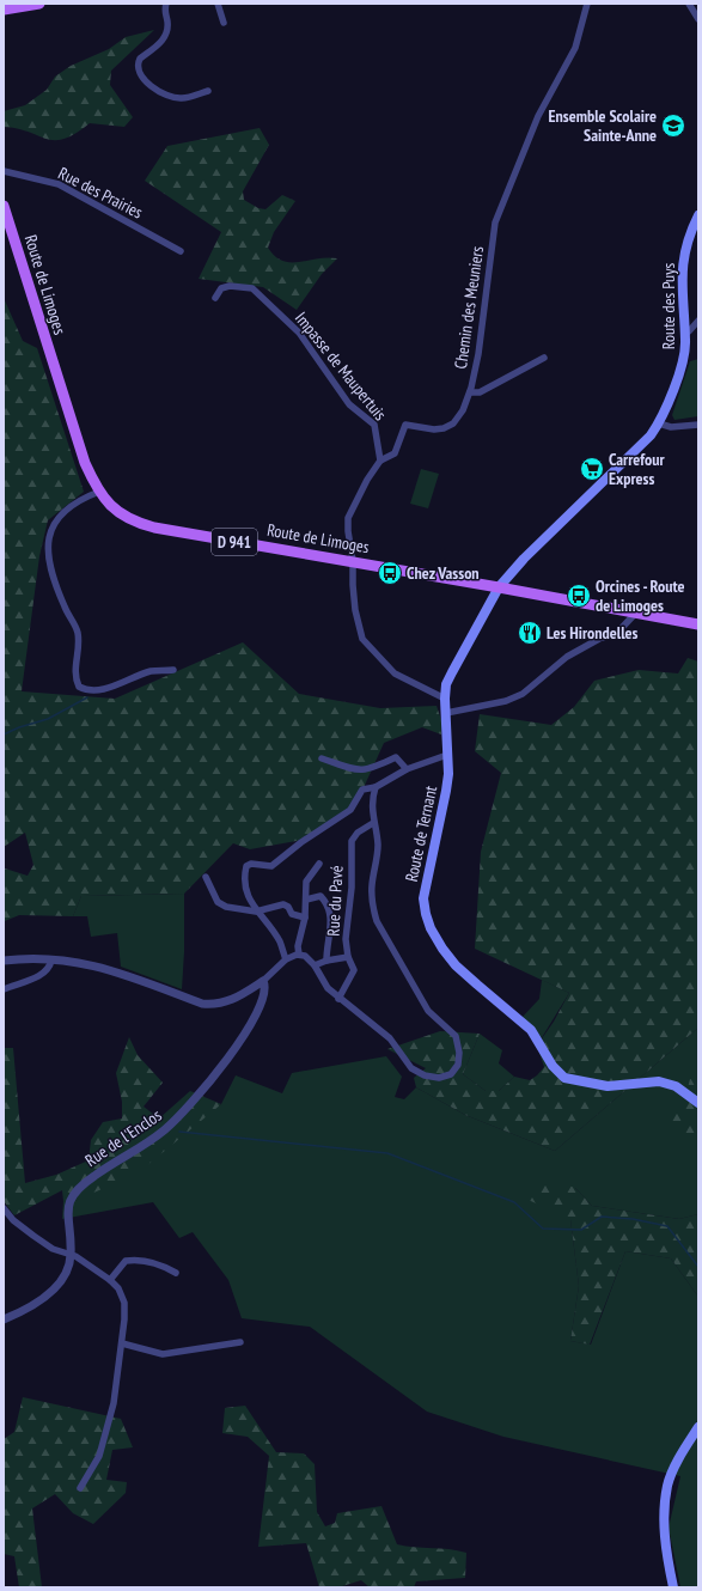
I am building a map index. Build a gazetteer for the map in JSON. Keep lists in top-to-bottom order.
{
  "streets": {
    "main road": [
      "Route de Limoges",
      "Route des Puys",
      "D 941",
      "Route de Ternant"
    ],
    "street": [
      "Rue des Prairies",
      "Chemin des Meuniers",
      "Impasse de Maupertuis",
      "Rue du Pavé",
      "Rue de l'Enclos"
    ]
  },
  "crossings": [
    ["Route de Limoges", "Route des Puys"],
    ["Route de Limoges", "Chemin des Meuniers"],
    ["Route de Limoges", "Route de Ternant"],
    ["Route des Puys", "Route de Ternant"],
    ["Chemin des Meuniers", "Impasse de Maupertuis"],
    ["Chemin des Meuniers", "Route de Ternant"]
  ],
  "places": {
    "school or university": ["Ensemble Scolaire Sainte-Anne"],
    "supermarket": ["Carrefour Express"],
    "bus stop": ["Chez Vasson", "Orcines - Route de Limoges"],
    "restaurant": ["Les Hirondelles"]
  }
}
